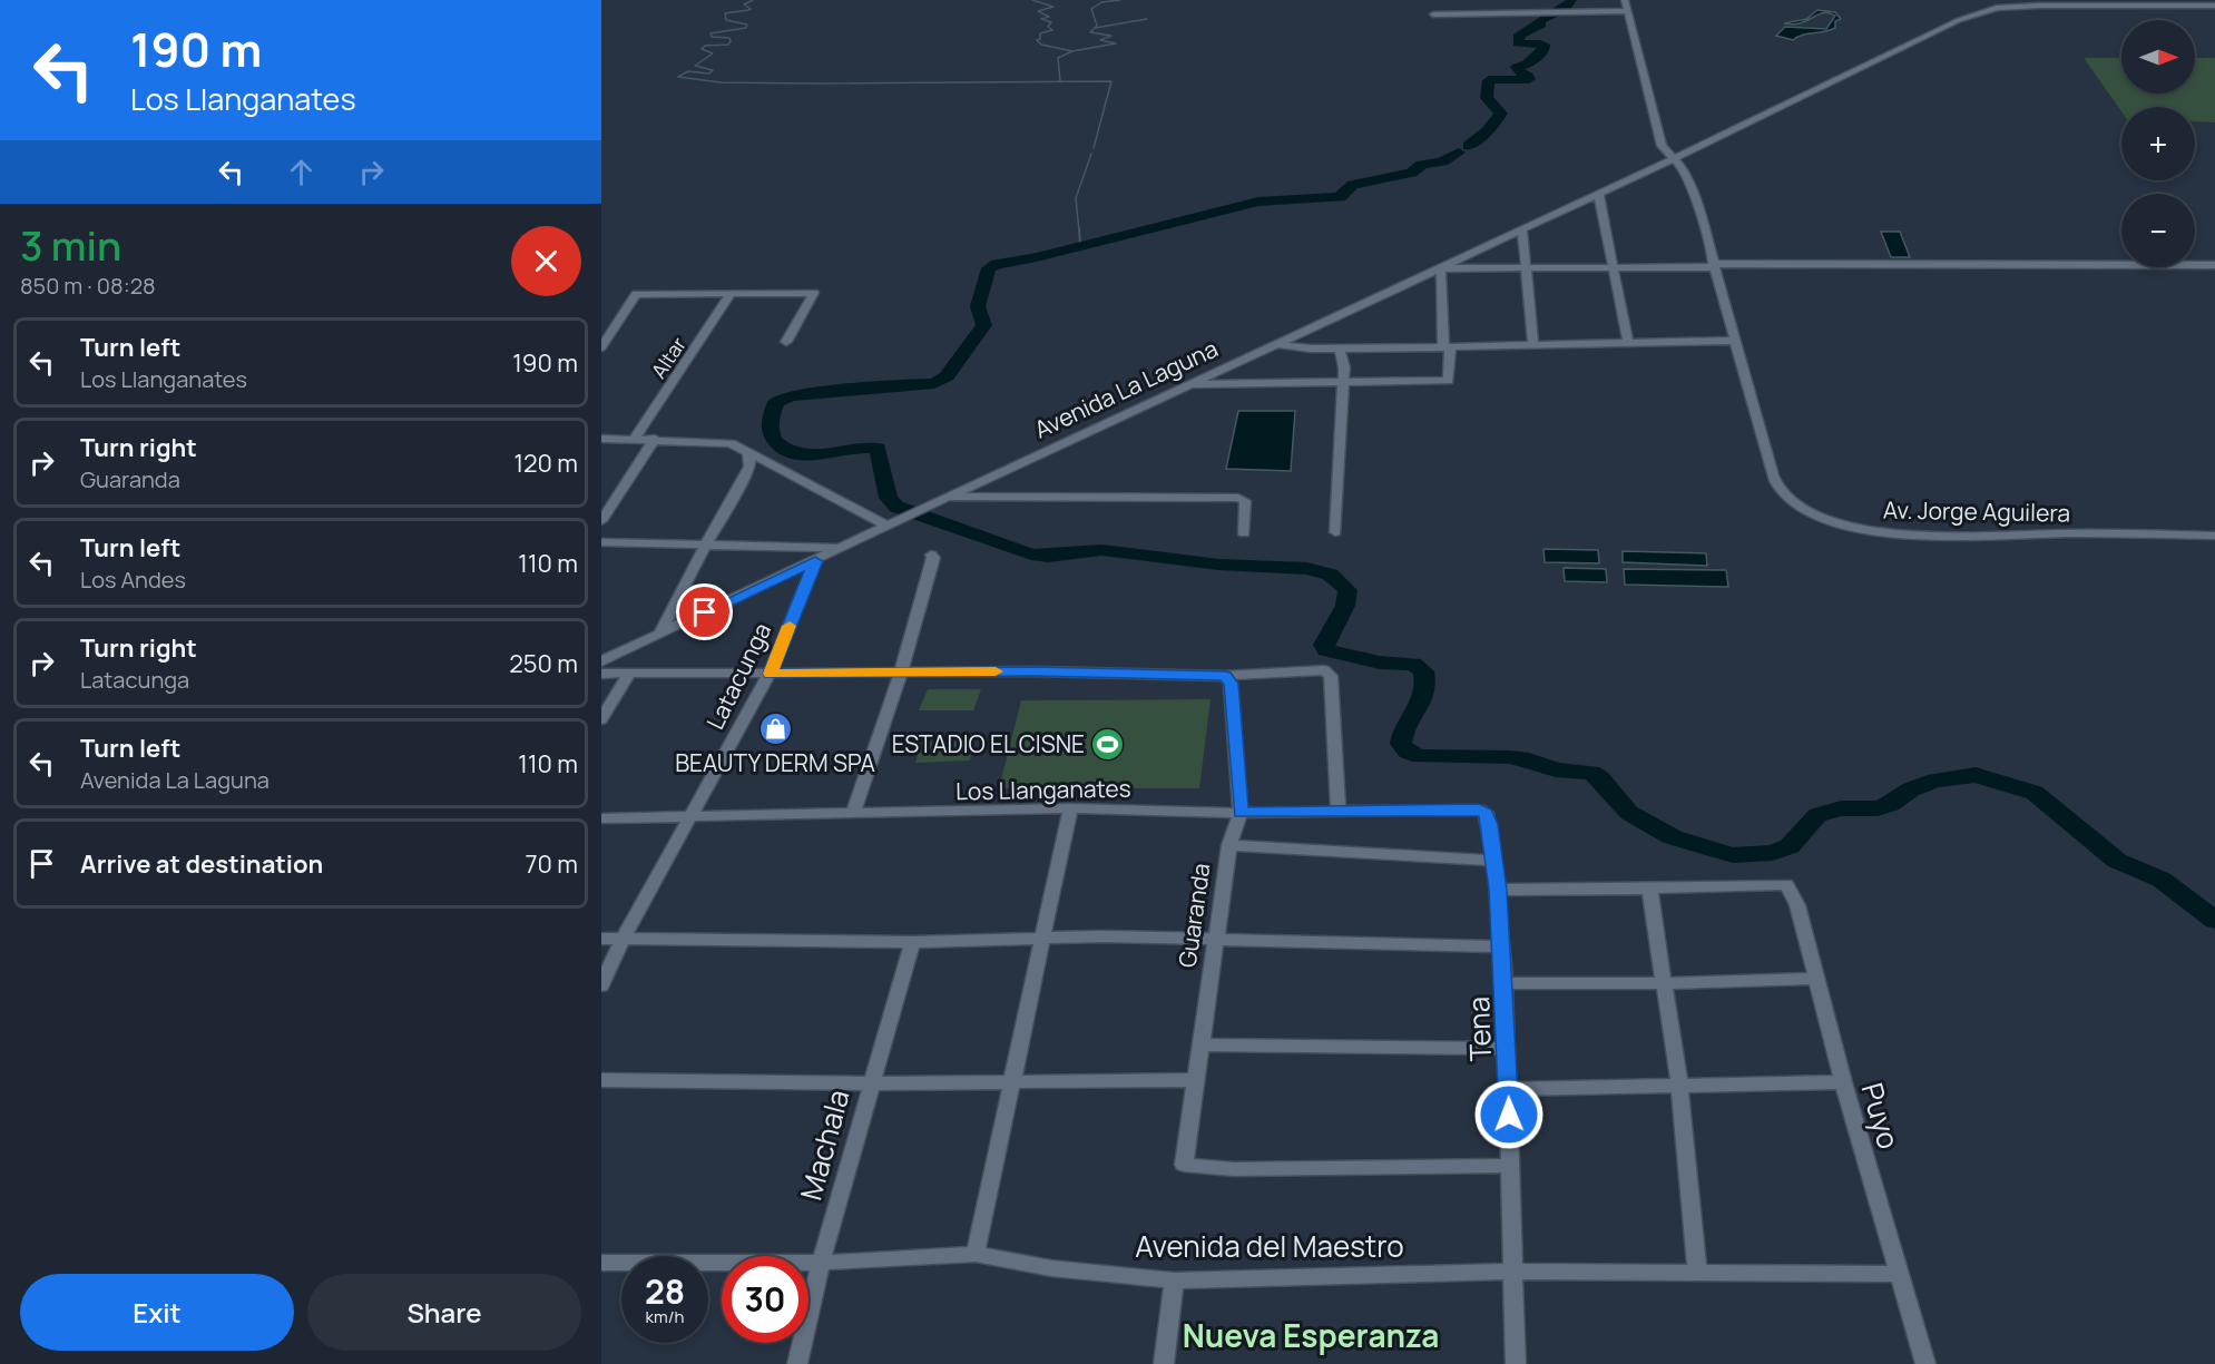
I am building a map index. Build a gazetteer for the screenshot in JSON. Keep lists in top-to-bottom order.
{
  "streets": {
    "street": [
      "Altar",
      "Avenida La Laguna",
      "Av. Jorge Aguilera",
      "Latacunga",
      "Los Llanganates",
      "Guaranda",
      "Tena",
      "Puyo",
      "Machala",
      "Avenida del Maestro"
    ]
  },
  "crossings": [
    ["Avenida La Laguna", "Av. Jorge Aguilera"],
    ["Avenida La Laguna", "Latacunga"],
    ["Latacunga", "Los Llanganates"],
    ["Los Llanganates", "Guaranda"],
    ["Los Llanganates", "Tena"],
    ["Guaranda", "Tena"],
    ["Tena", "Avenida del Maestro"],
    ["Puyo", "Avenida del Maestro"],
    ["Machala", "Avenida del Maestro"]
  ],
  "districts": ["Nueva Esperanza"],
  "places": {
    "shop": ["BEAUTY DERM SPA"],
    "sports": ["ESTADIO EL CISNE"]
  },
  "north": "right",
  "page": {
    "turn": ["190 m", "Los Llanganates"],
    "map_buttons": ["+", "−"],
    "heading": ["3 min", "850 m · 08:28"],
    "list": [
      {
        "name": "Turn left",
        "note": "Los Llanganates",
        "value": "190 m"
      },
      {
        "name": "Turn right",
        "note": "Guaranda",
        "value": "120 m"
      },
      {
        "name": "Turn left",
        "note": "Los Andes",
        "value": "110 m"
      },
      {
        "name": "Turn right",
        "note": "Latacunga",
        "value": "250 m"
      },
      {
        "name": "Turn left",
        "note": "Avenida La Laguna",
        "value": "110 m"
      },
      {
        "name": "Arrive at destination",
        "value": "70 m"
      }
    ],
    "speed": "28 km/h",
    "limit": "30",
    "buttons": ["Exit", "Share"]
  }
}
